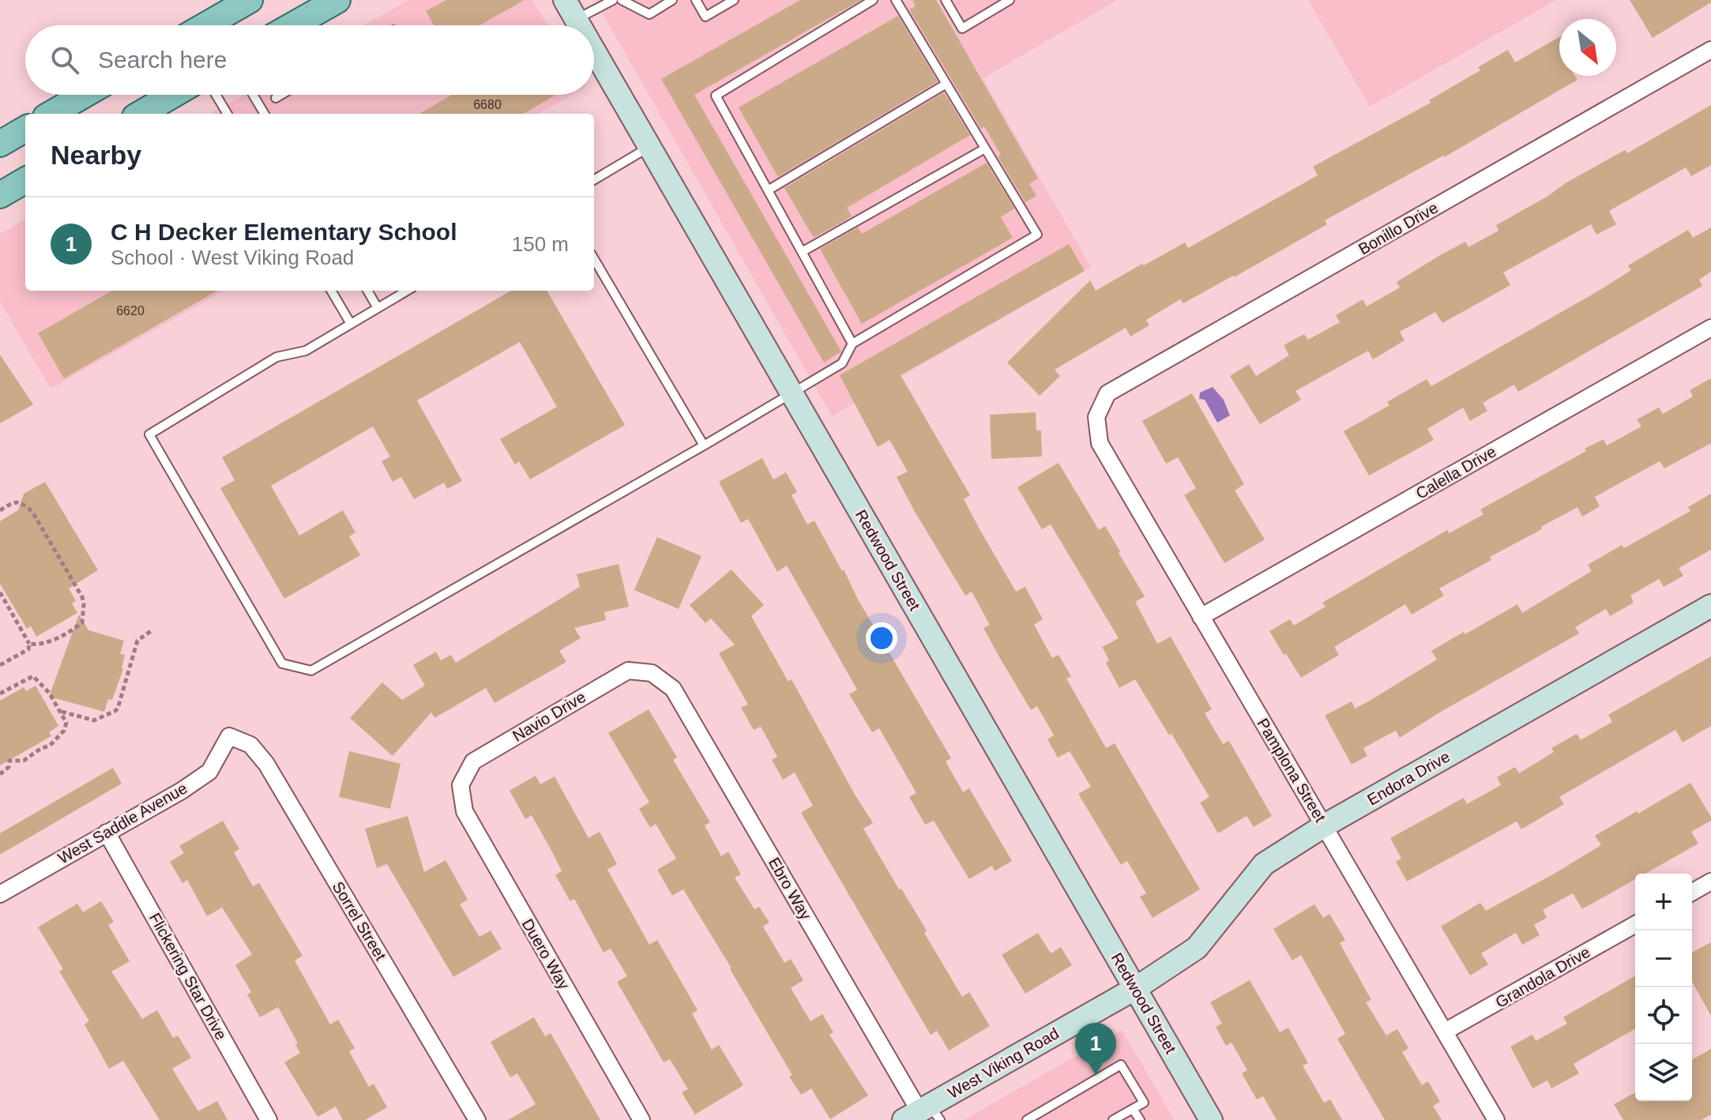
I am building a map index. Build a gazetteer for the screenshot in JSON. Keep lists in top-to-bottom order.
{
  "streets": {
    "street": [
      "Bonillo Drive",
      "Calella Drive",
      "Redwood Street",
      "Navio Drive",
      "Pamplona Street",
      "Endora Drive",
      "West Saddle Avenue",
      "Ebro Way",
      "Sorrel Street",
      "Duero Way",
      "Flickering Star Drive",
      "Grandola Drive",
      "West Viking Road"
    ]
  },
  "crossings": [
    ["Bonillo Drive", "Pamplona Street"],
    ["Calella Drive", "Pamplona Street"],
    ["Redwood Street", "Endora Drive"],
    ["Redwood Street", "West Viking Road"],
    ["Navio Drive", "Ebro Way"],
    ["Navio Drive", "Duero Way"],
    ["Pamplona Street", "Endora Drive"],
    ["Pamplona Street", "Grandola Drive"],
    ["Endora Drive", "West Viking Road"],
    ["West Saddle Avenue", "Sorrel Street"],
    ["West Saddle Avenue", "Flickering Star Drive"],
    ["Ebro Way", "West Viking Road"]
  ],
  "house_numbers": ["6680", "6620"],
  "north": "bottom right",
  "page": {
    "search": "Search here",
    "heading": "Nearby",
    "list": [
      {
        "mark": "1",
        "name": "C H Decker Elementary School",
        "note": "School · West Viking Road",
        "value": "150 m"
      }
    ],
    "map_buttons": ["+", "−"],
    "pins": "1"
  }
}
